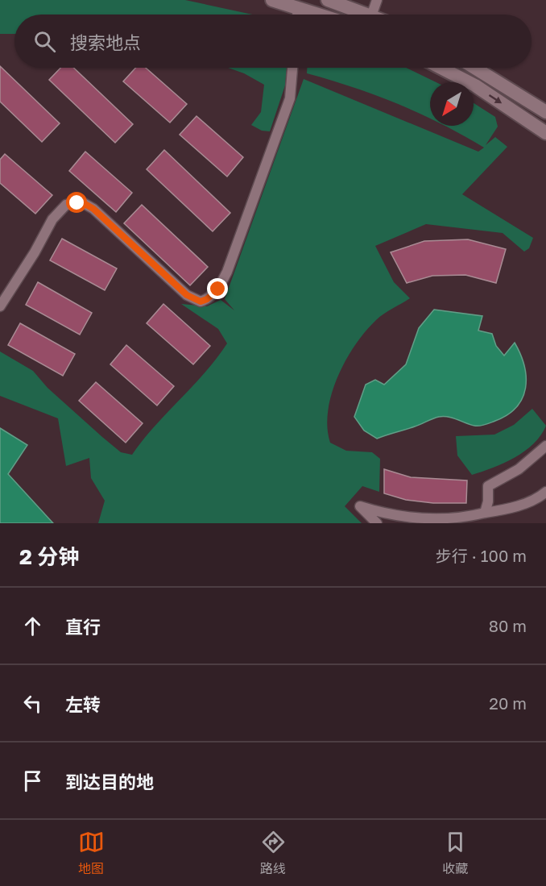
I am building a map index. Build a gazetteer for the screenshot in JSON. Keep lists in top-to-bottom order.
{
  "north": "bottom left",
  "page": {
    "search": "搜索地点",
    "heading": ["2 分钟", "步行 · 100 m"],
    "list": [
      ["直行", "80 m"],
      ["左转", "20 m"],
      "到达目的地"
    ],
    "nav": ["地图", "路线", "收藏"]
  }
}
